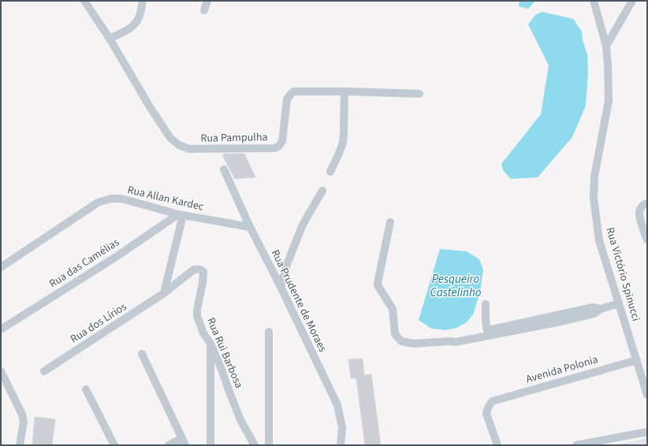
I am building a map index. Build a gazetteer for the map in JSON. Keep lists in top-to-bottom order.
{
  "streets": {
    "street": [
      "Rua Pampulha",
      "Rua Allan Kardec",
      "Rua das Camélias",
      "Rua Victório Spinucci",
      "Rua Prudente de Moraes",
      "Rua dos Lírios",
      "Rua Rui Barbosa",
      "Avenida Polonia"
    ]
  },
  "crossings": [
    ["Rua Allan Kardec", "Rua das Camélias"],
    ["Rua Allan Kardec", "Rua Prudente de Moraes"],
    ["Rua Victório Spinucci", "Avenida Polonia"],
    ["Rua dos Lírios", "Rua Rui Barbosa"]
  ],
  "water": ["Pesqueiro Castelinho"]
}
